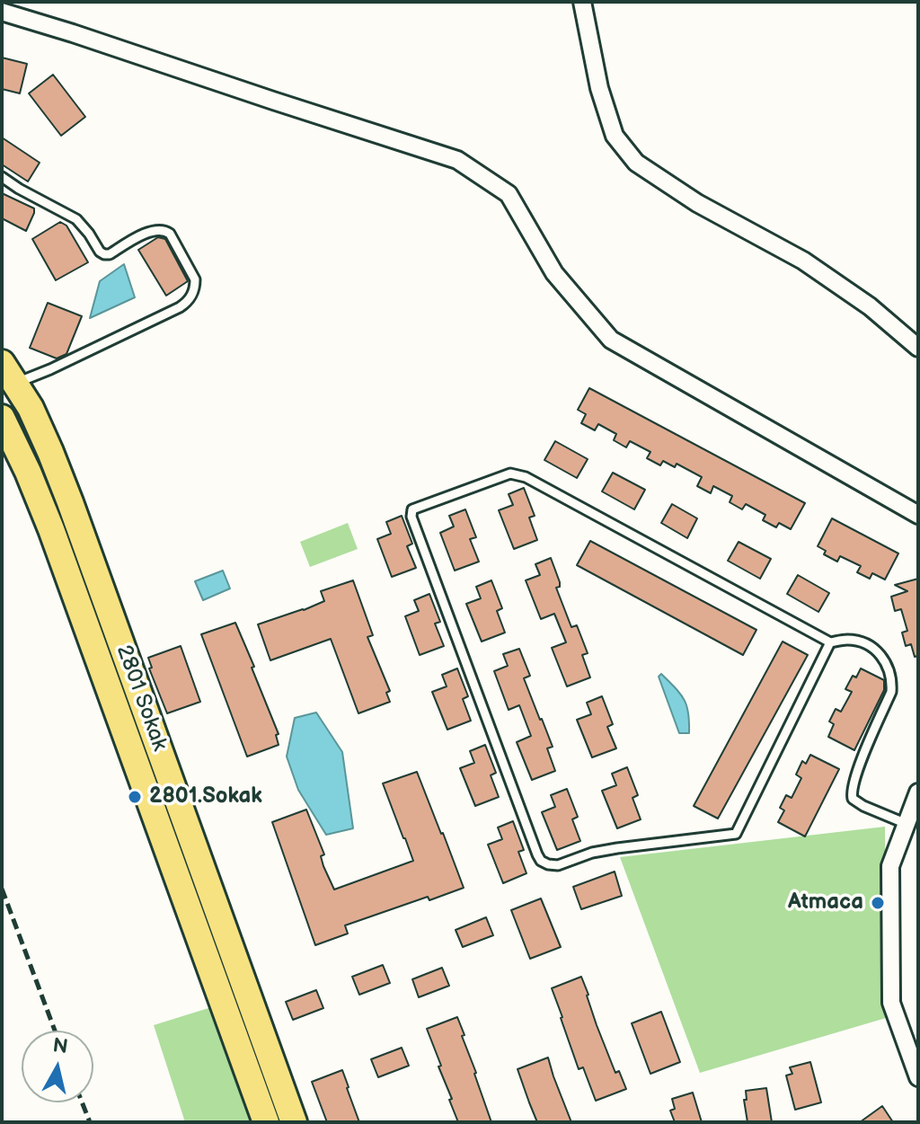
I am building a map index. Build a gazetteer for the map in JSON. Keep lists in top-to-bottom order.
{
  "streets": {
    "main road": ["2801 Sokak"]
  },
  "places": ["2801.Sokak", "Atmaca"],
  "north": "top"
}
